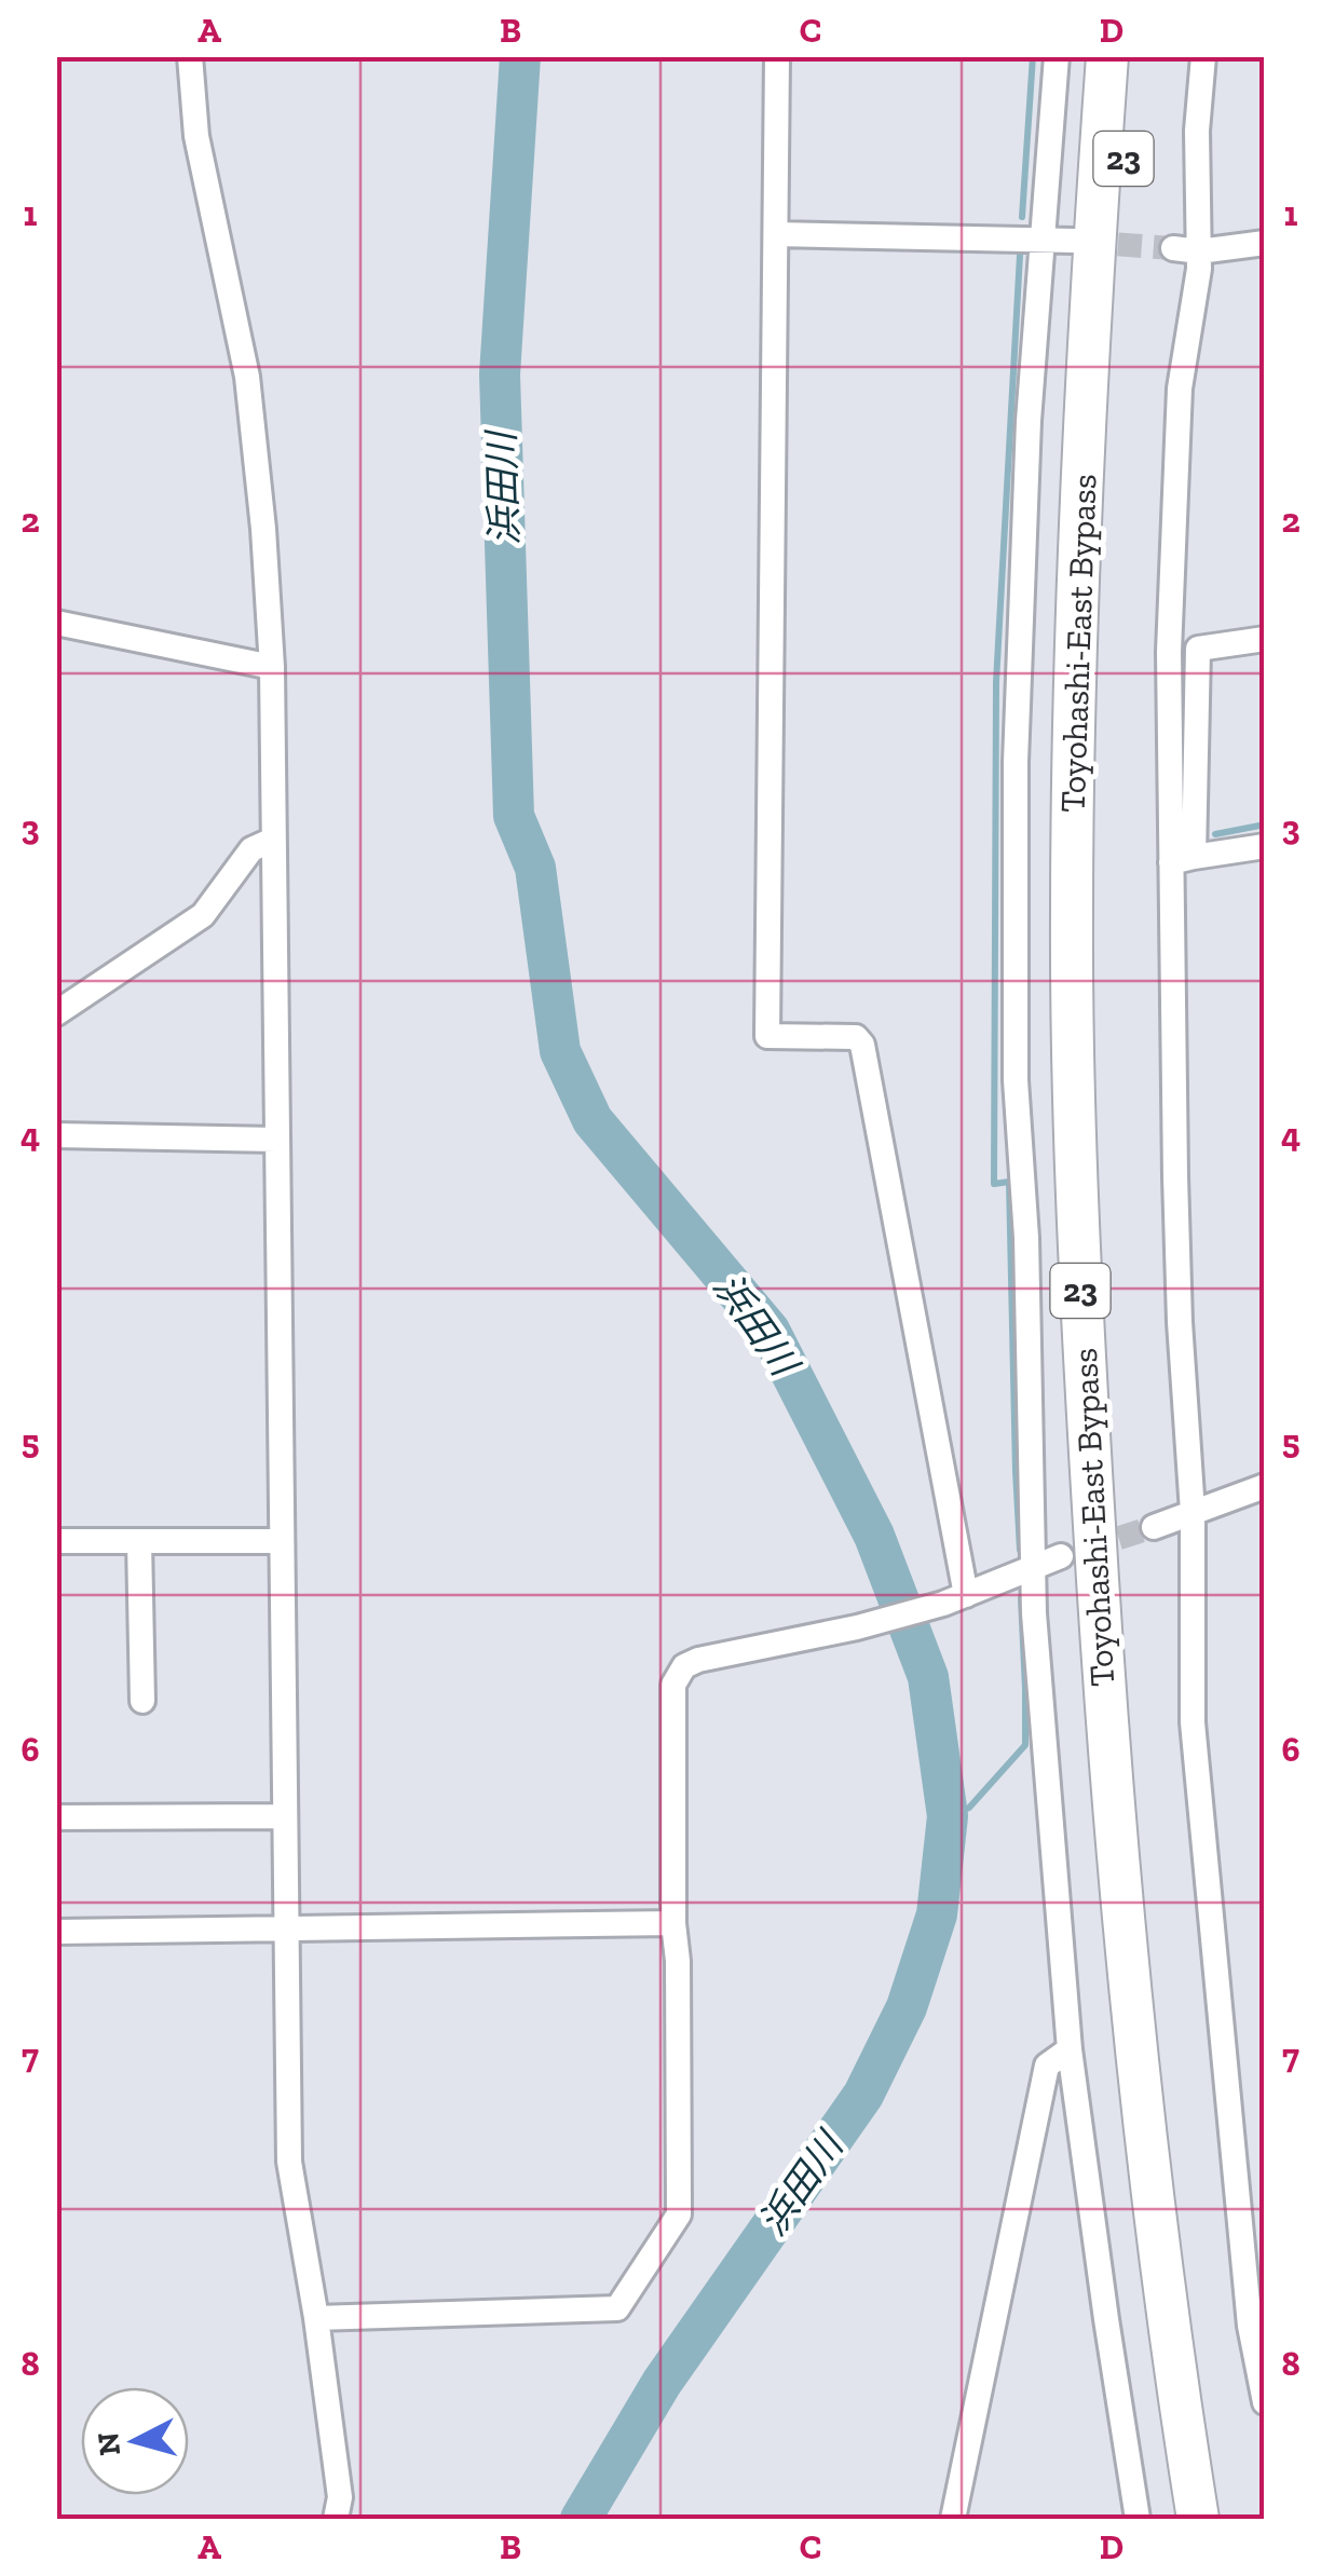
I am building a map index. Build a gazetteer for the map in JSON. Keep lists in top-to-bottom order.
{
  "streets": {
    "highway": ["23", "Toyohashi-East Bypass"]
  },
  "crossings": [
    ["23", "Toyohashi-East Bypass"]
  ],
  "water": ["浜田川"],
  "north": "left",
  "grid": {
    "columns": [
      "A",
      "B",
      "C",
      "D"
    ],
    "rows": [
      "1",
      "2",
      "3",
      "4",
      "5",
      "6",
      "7",
      "8"
    ]
  }
}
